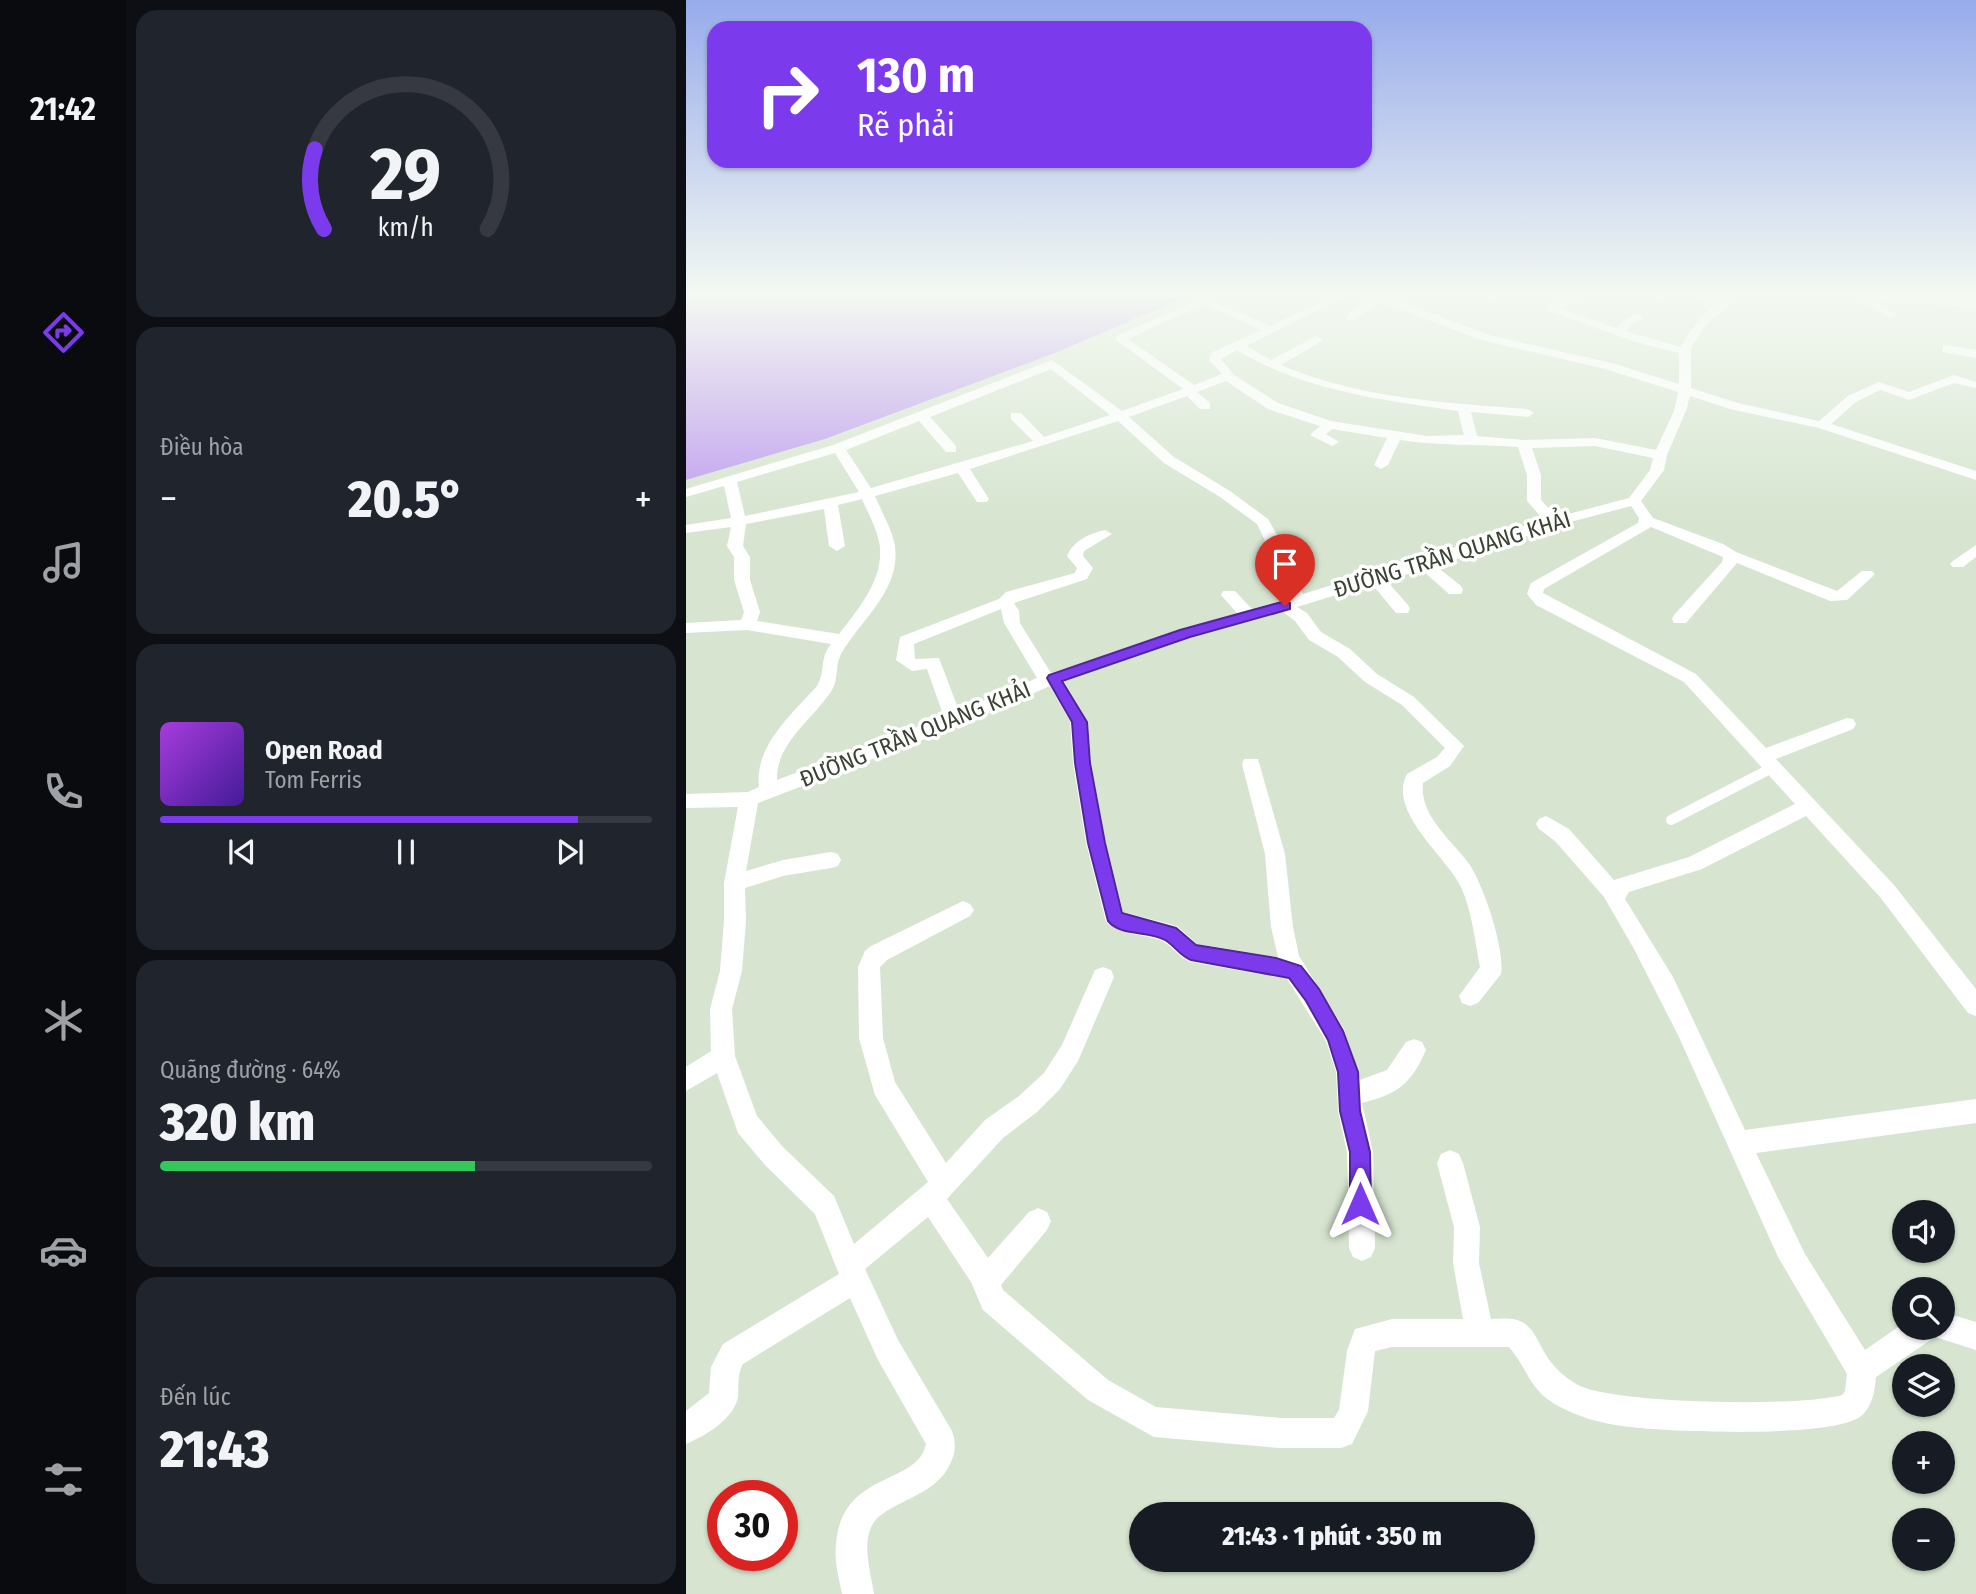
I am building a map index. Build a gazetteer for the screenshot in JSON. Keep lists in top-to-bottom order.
{
  "streets": {
    "street": ["ĐƯỜNG TRẦN QUANG KHẢI"]
  },
  "page": {
    "tabs": "21:42",
    "turn": ["130 m", "Rẽ phải"],
    "tile": [
      "Điều hòa",
      ["Quãng đường · 64%", "320 km"],
      ["Đến lúc", "21:43"]
    ],
    "heat": ["−", "20.5°", "+"],
    "song": ["Open Road", "Tom Ferris"],
    "map_buttons": ["+", "−"],
    "limit": "30",
    "trip": "21:43 · 1 phút · 350 m",
    "gauge": ["29", "km/h"]
  }
}
